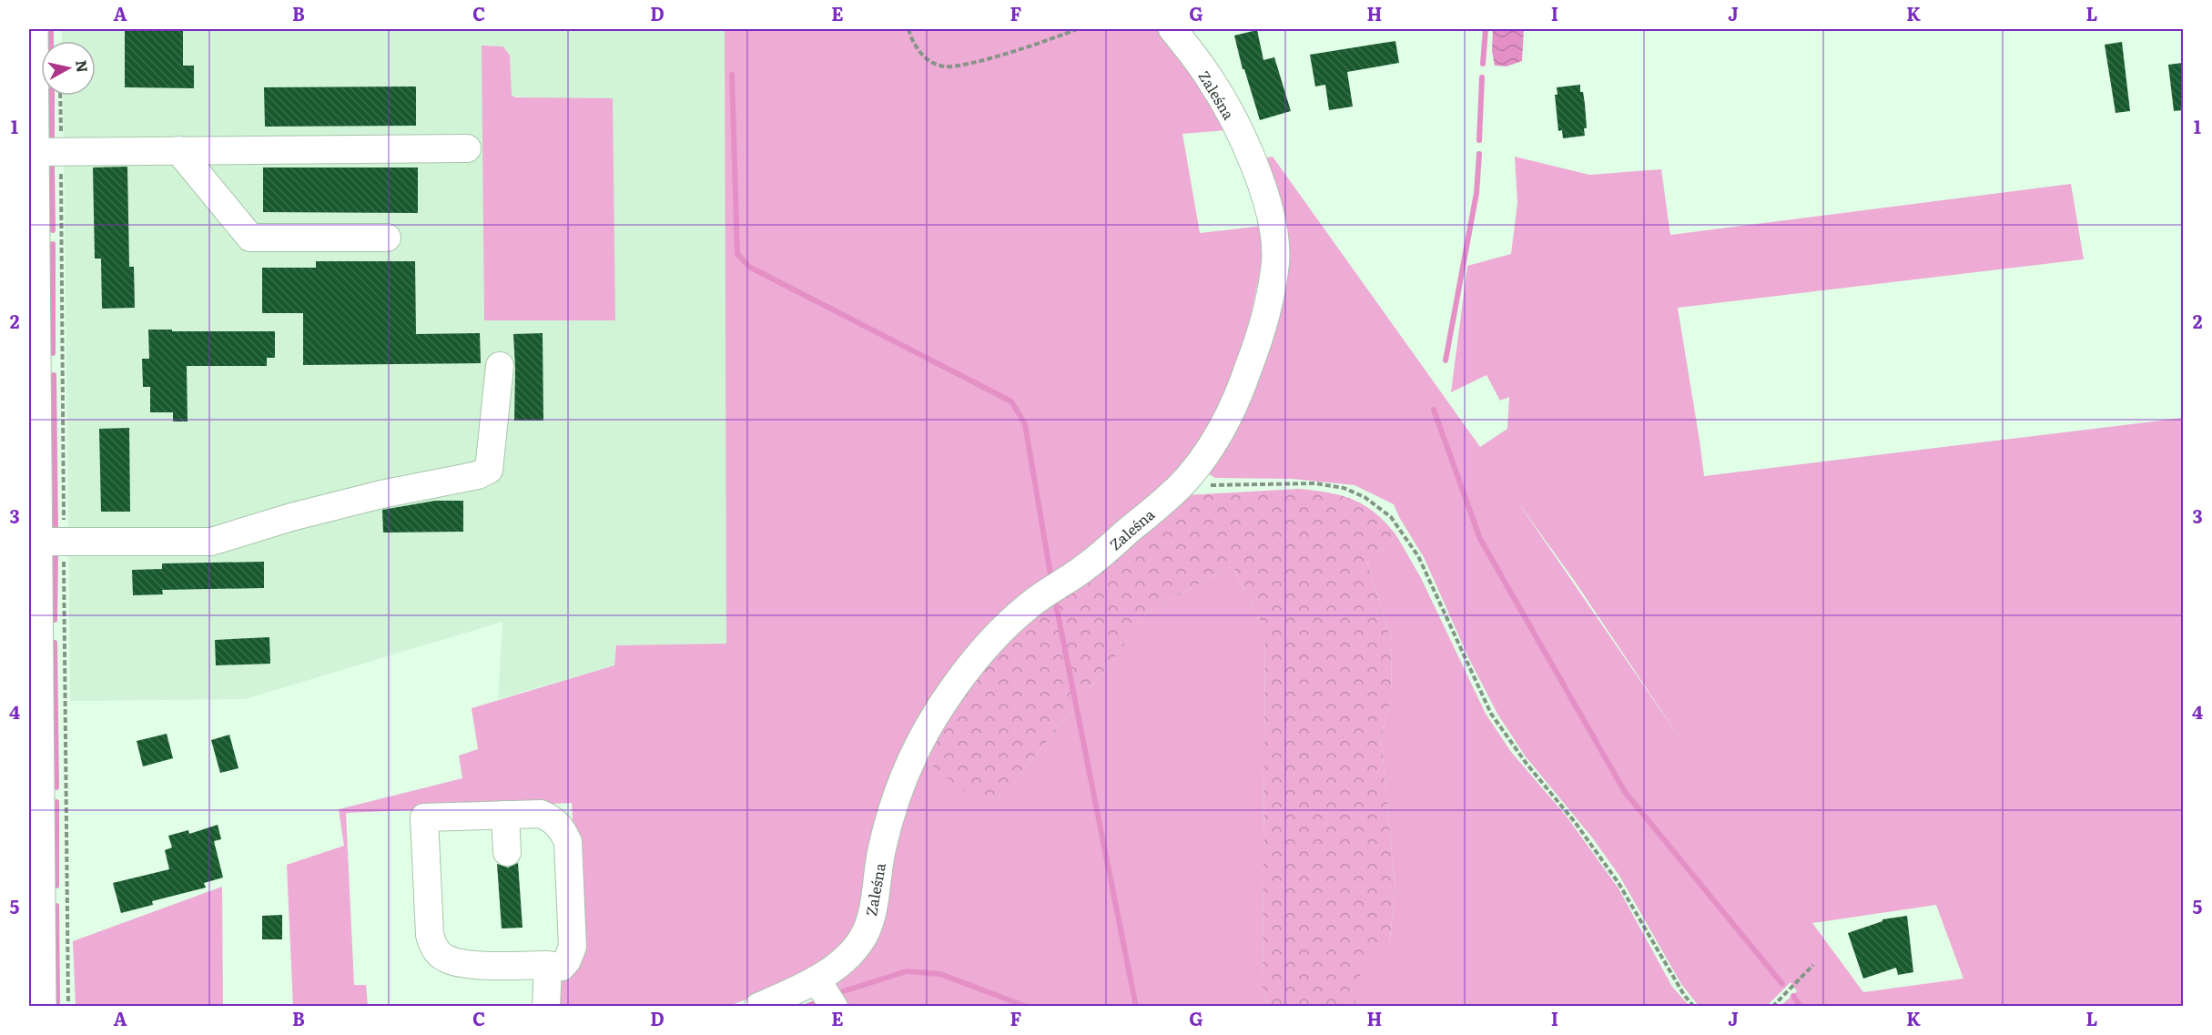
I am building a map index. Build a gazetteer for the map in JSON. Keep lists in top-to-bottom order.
{
  "streets": {
    "street": ["Zaleśna"]
  },
  "north": "right",
  "grid": {
    "columns": [
      "A",
      "B",
      "C",
      "D",
      "E",
      "F",
      "G",
      "H",
      "I",
      "J",
      "K",
      "L"
    ],
    "rows": [
      "1",
      "2",
      "3",
      "4",
      "5"
    ]
  }
}
